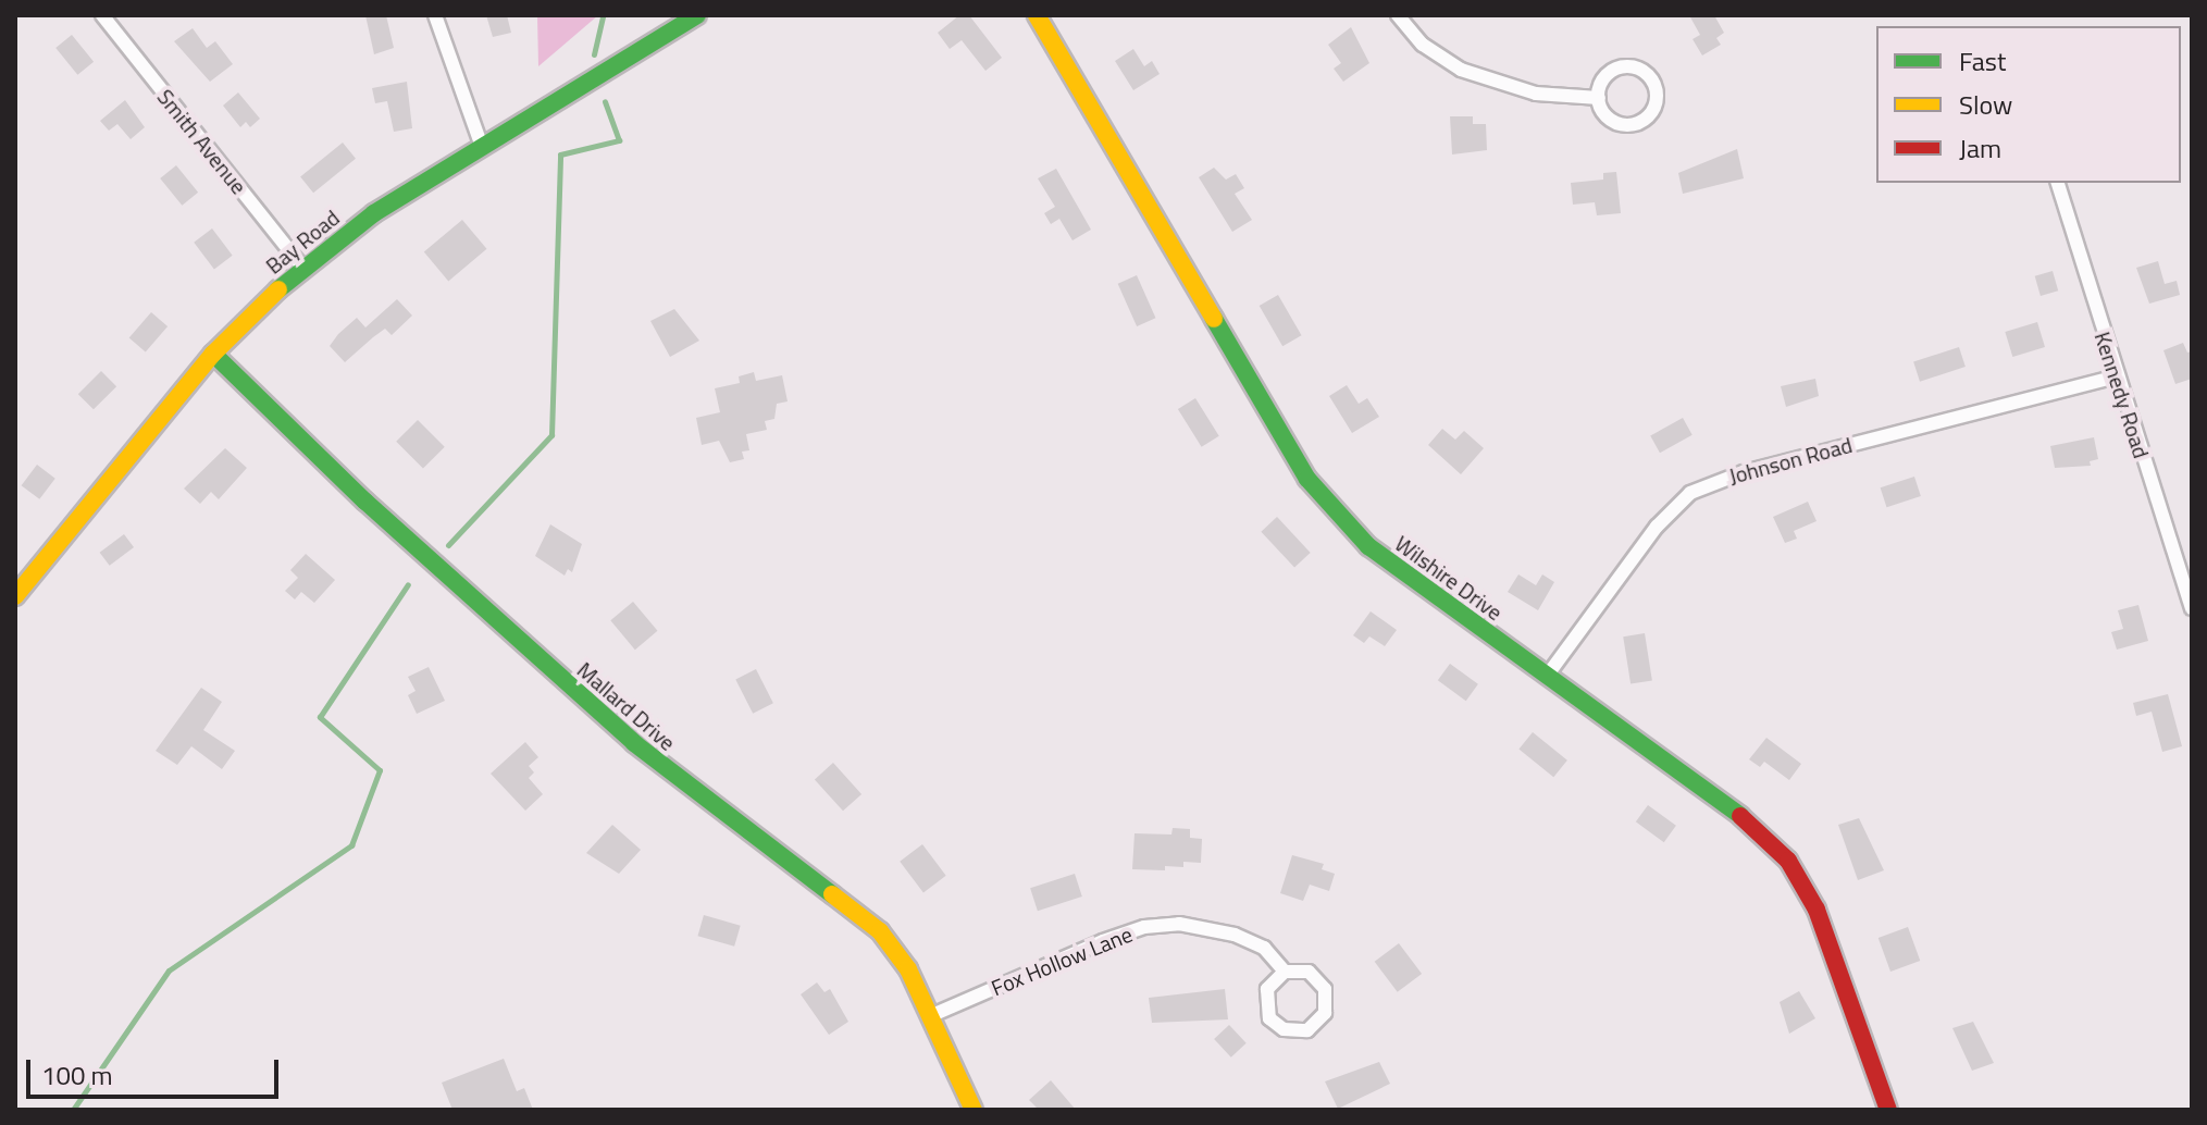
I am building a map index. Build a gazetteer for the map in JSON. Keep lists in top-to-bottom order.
{
  "streets": {
    "street": [
      "Smith Avenue",
      "Bay Road",
      "Kennedy Road",
      "Johnson Road",
      "Wilshire Drive",
      "Mallard Drive",
      "Fox Hollow Lane"
    ]
  },
  "crossings": [
    ["Smith Avenue", "Bay Road"],
    ["Bay Road", "Mallard Drive"],
    ["Kennedy Road", "Johnson Road"],
    ["Johnson Road", "Wilshire Drive"],
    ["Mallard Drive", "Fox Hollow Lane"]
  ],
  "legend": ["Fast", "Slow", "Jam"],
  "scale_bar": "100 m"
}
